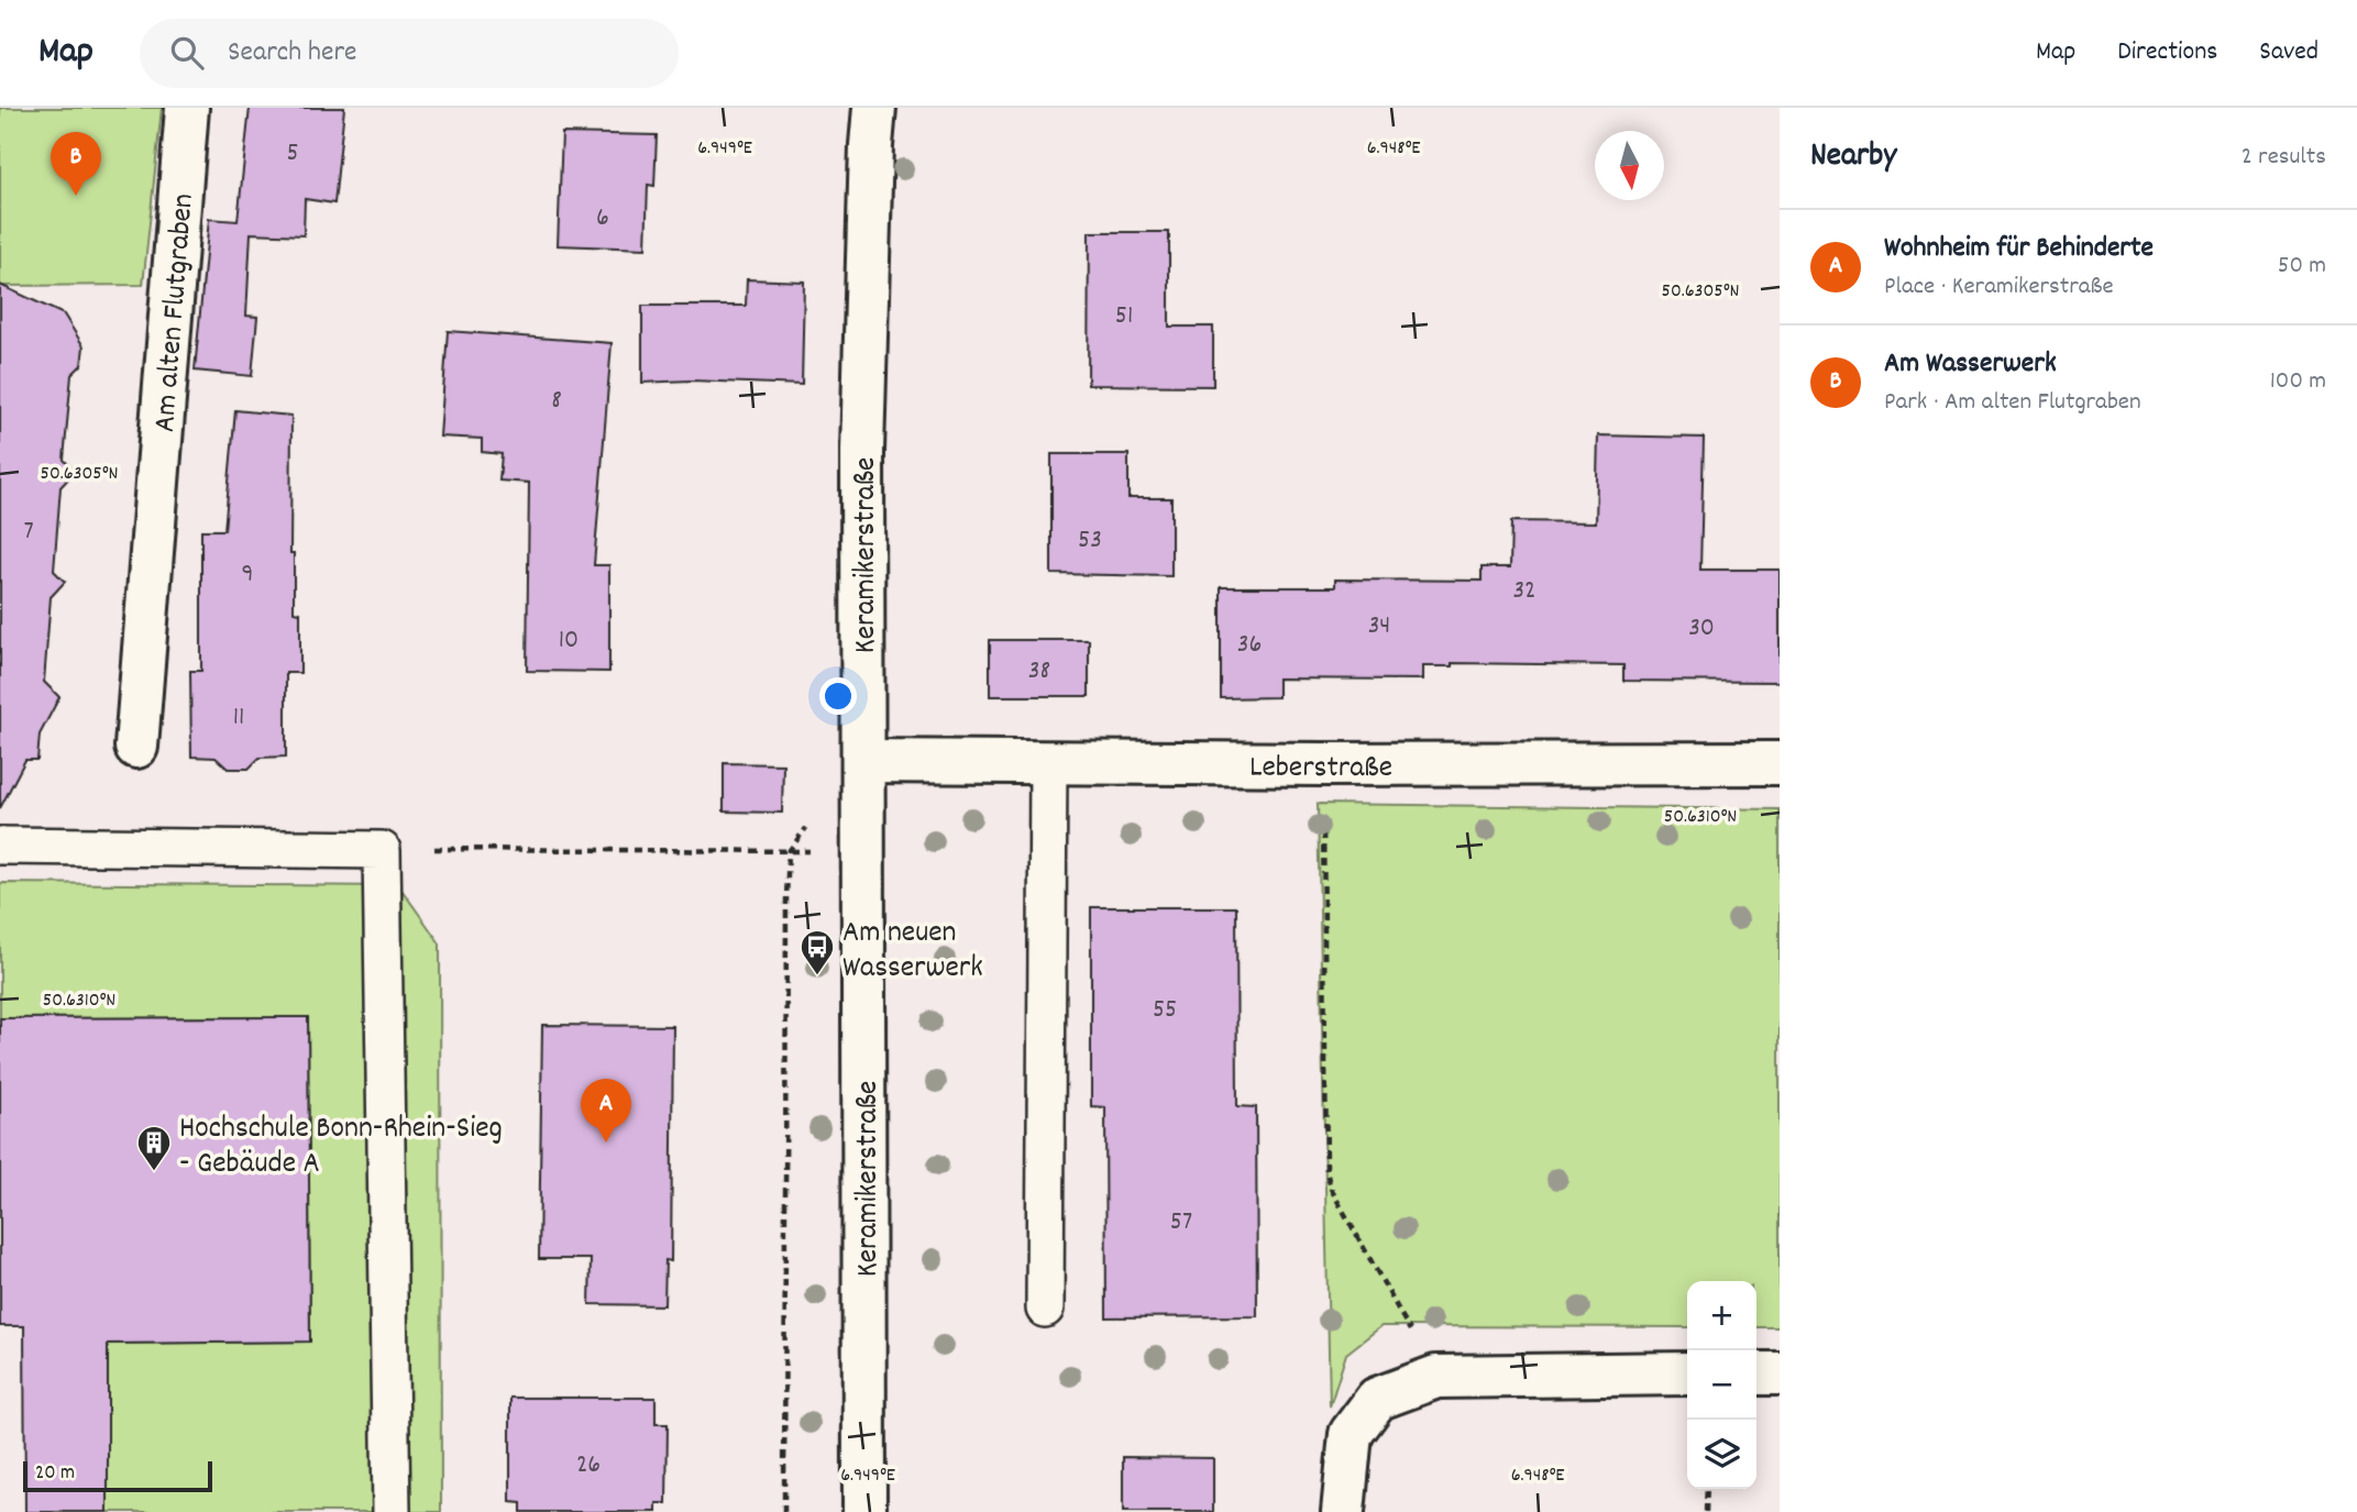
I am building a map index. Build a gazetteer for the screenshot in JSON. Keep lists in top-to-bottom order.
{
  "streets": {
    "street": ["Am alten Flutgraben", "Keramikerstraße", "Leberstraße"]
  },
  "crossings": [
    ["Keramikerstraße", "Leberstraße"]
  ],
  "places": {
    "bus stop": ["Am neuen Wasserwerk"],
    "building": ["Hochschule Bonn-Rhein-Sieg - Gebäude A"]
  },
  "house_numbers": [
    "5",
    "6",
    "51",
    "8",
    "7",
    "53",
    "9",
    "32",
    "34",
    "30",
    "10",
    "36",
    "38",
    "11",
    "55",
    "57",
    "26"
  ],
  "scale_bar": "20 m",
  "north": "bottom",
  "page": {
    "header": "Map",
    "search": "Search here",
    "nav": ["Map", "Directions", "Saved"],
    "heading": ["Nearby", "2 results"],
    "pins": ["B", "A"],
    "list": [
      {
        "mark": "A",
        "name": "Wohnheim für Behinderte",
        "note": "Place · Keramikerstraße",
        "value": "50 m"
      },
      {
        "mark": "B",
        "name": "Am Wasserwerk",
        "note": "Park · Am alten Flutgraben",
        "value": "100 m"
      }
    ],
    "map_buttons": ["+", "−"],
    "scale": "20 m"
  },
  "coordinates": [
    "6.949°E",
    "6.948°E",
    "50.6305°N",
    "50.6310°N"
  ]
}
